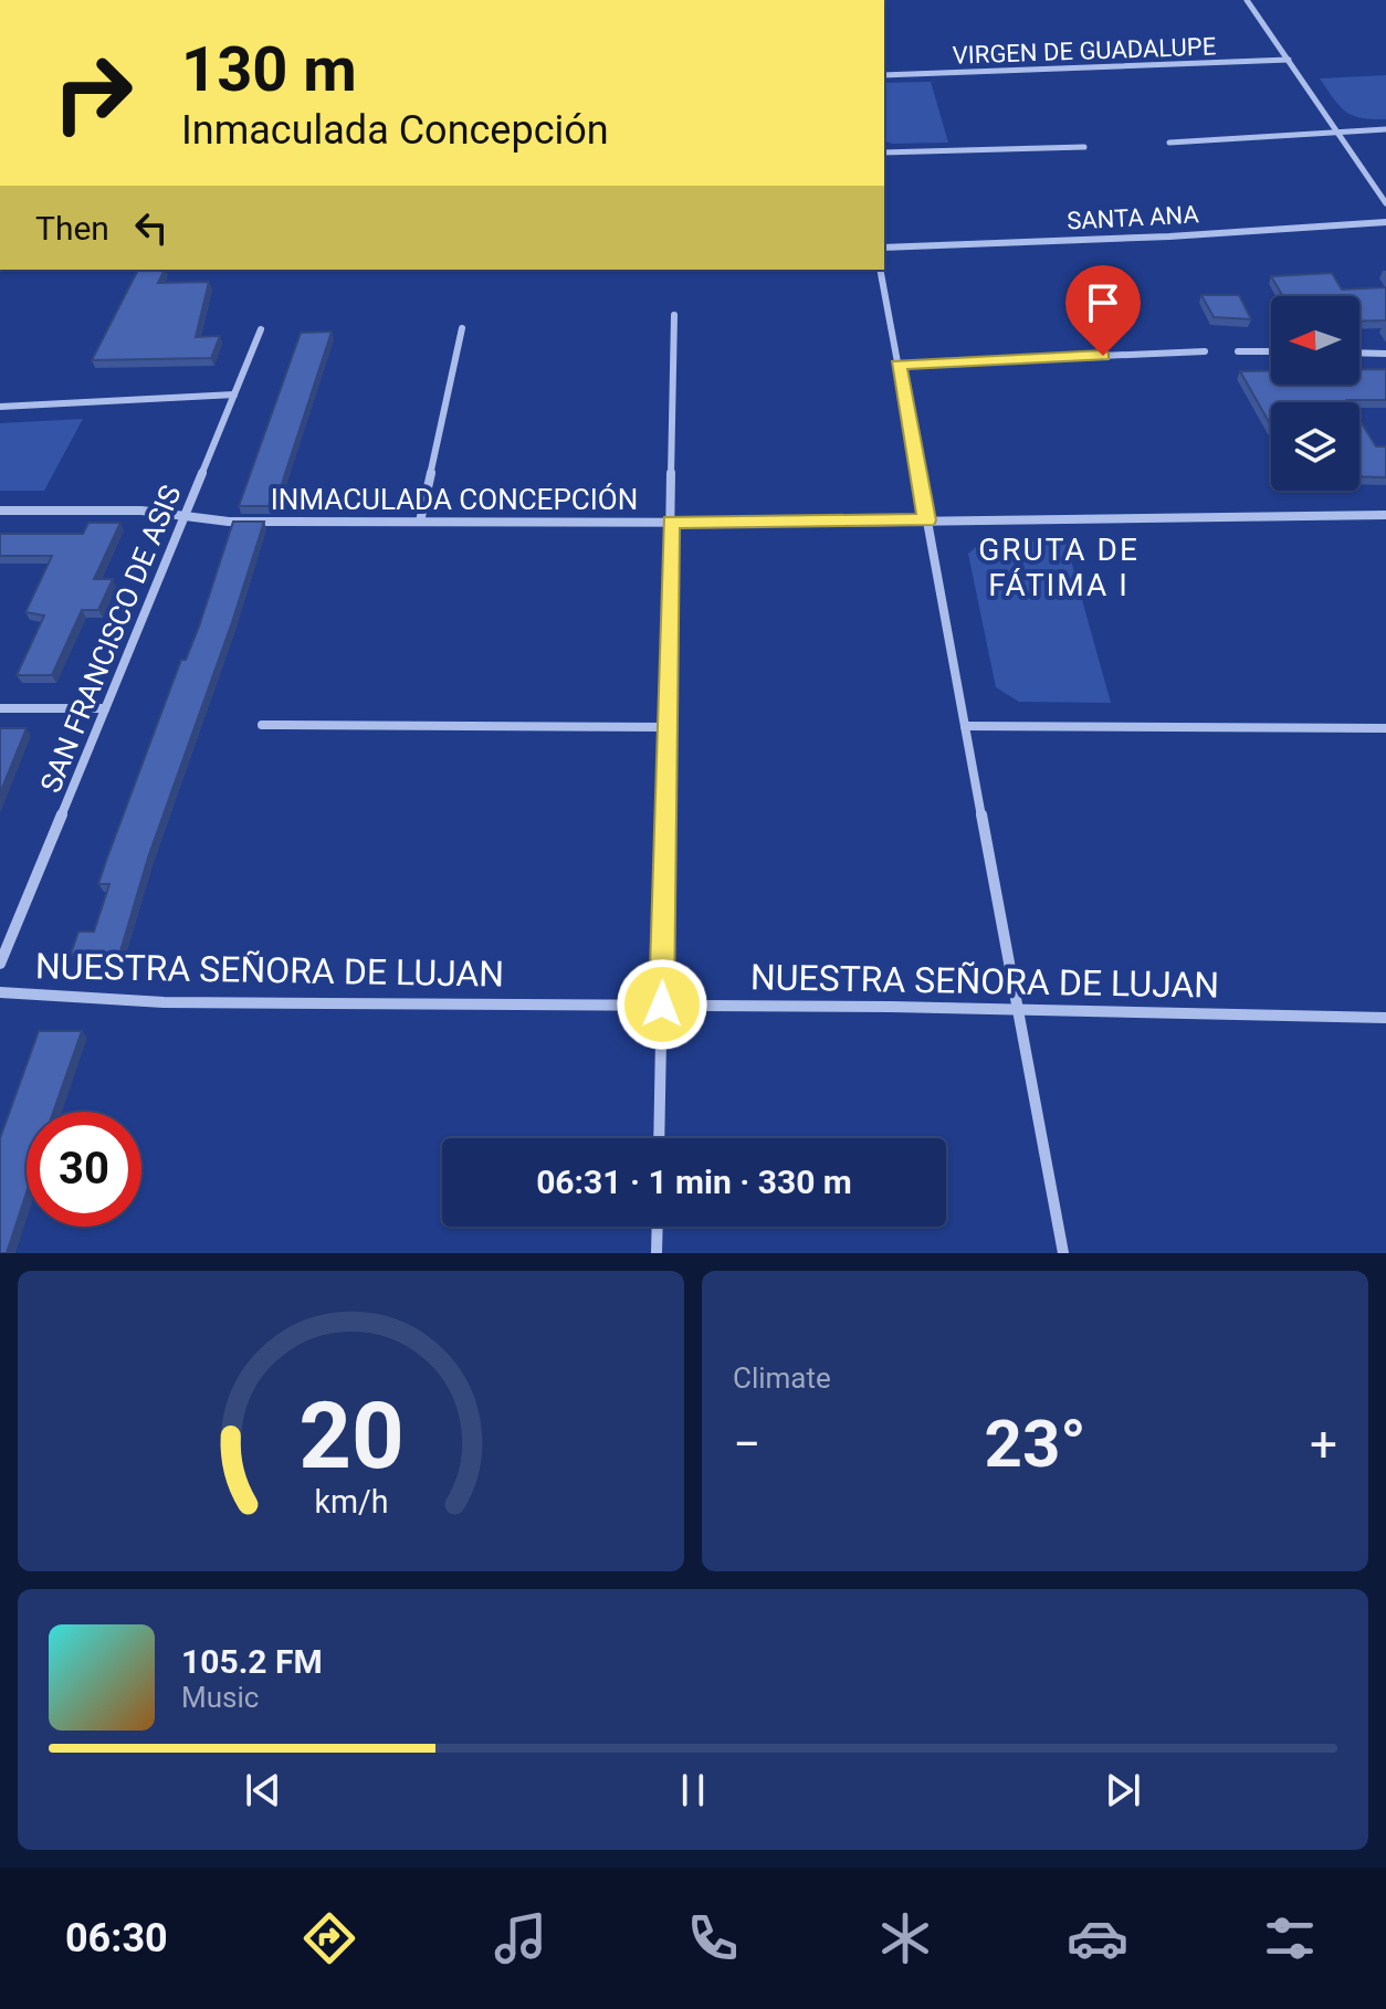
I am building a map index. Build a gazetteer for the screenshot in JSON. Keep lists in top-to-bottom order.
{
  "streets": {
    "street": [
      "VIRGEN DE GUADALUPE",
      "SANTA ANA",
      "INMACULADA CONCEPCIÓN",
      "SAN FRANCISCO DE ASIS",
      "NUESTRA SEÑORA DE LUJAN"
    ]
  },
  "crossings": [
    ["INMACULADA CONCEPCIÓN", "SAN FRANCISCO DE ASIS"]
  ],
  "districts": ["GRUTA DE FÁTIMA I"],
  "north": "left",
  "page": {
    "turn": ["130 m", "Inmaculada Concepción"],
    "then": "Then",
    "limit": "30",
    "trip": "06:31 · 1 min · 330 m",
    "tile": "Climate",
    "heat": ["−", "23°", "+"],
    "song": ["105.2 FM", "Music"],
    "tabs": "06:30",
    "gauge": ["20", "km/h"]
  }
}
